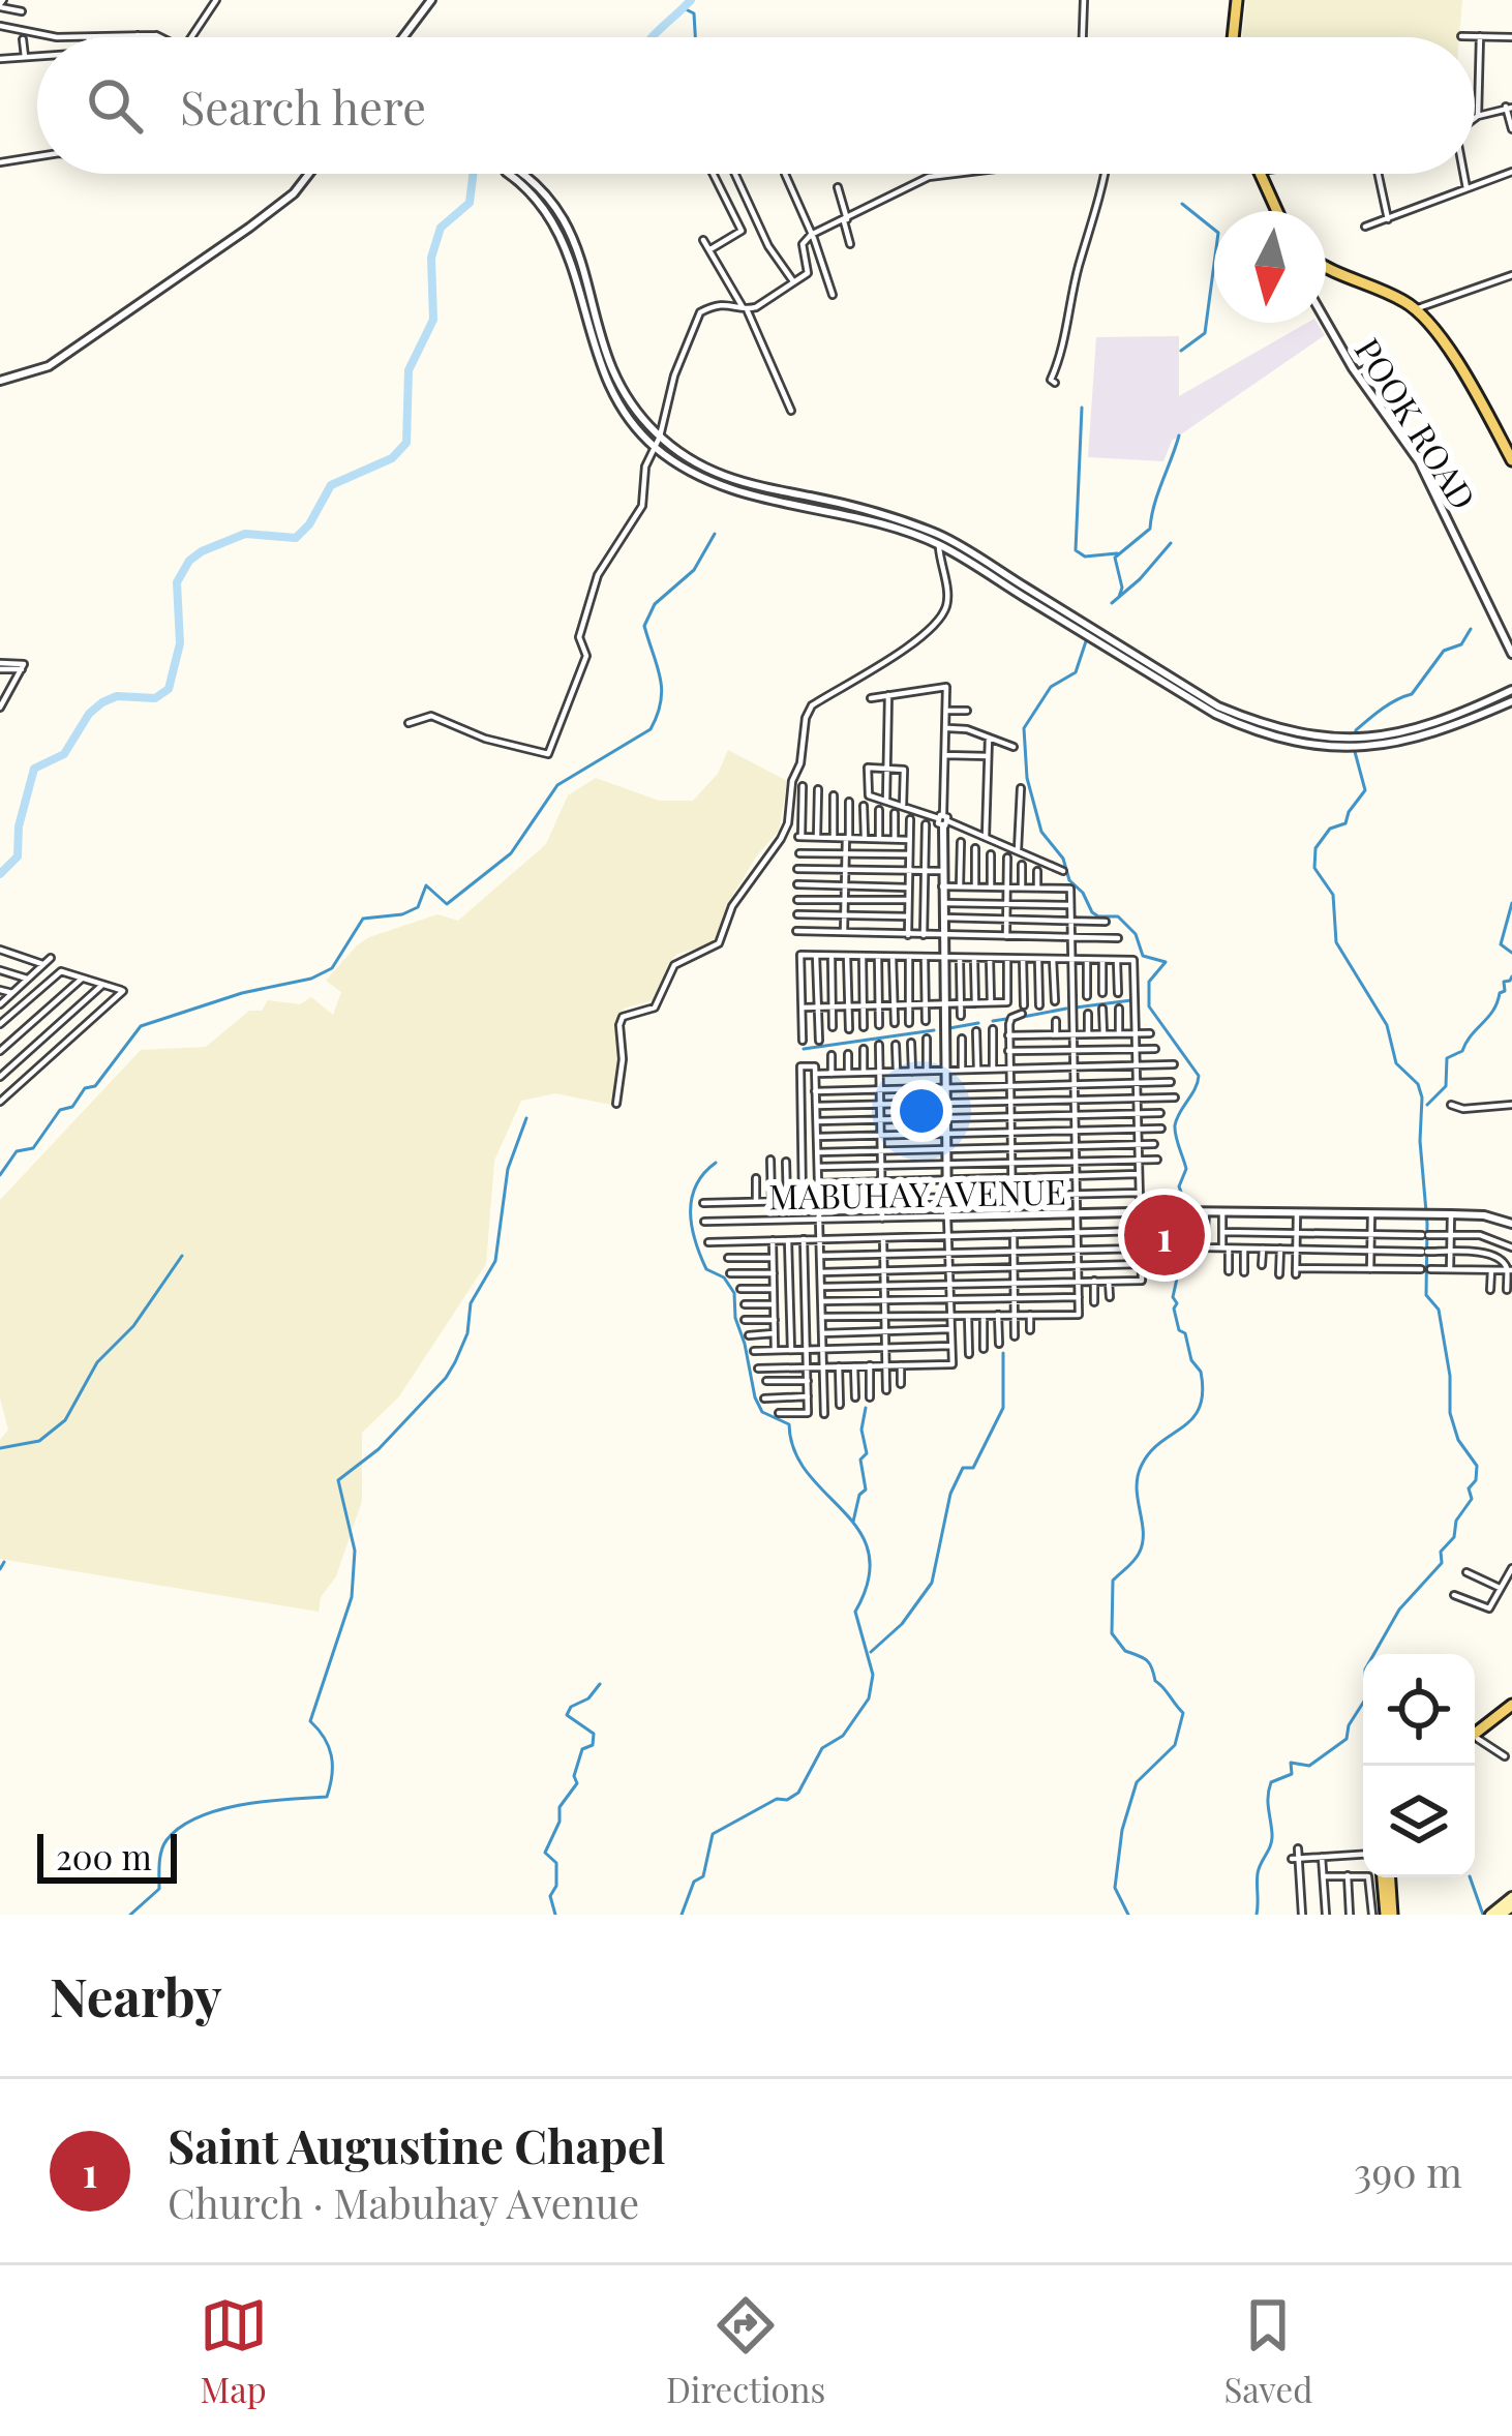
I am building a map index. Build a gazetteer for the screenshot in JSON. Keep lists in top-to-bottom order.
{
  "streets": {
    "street": ["POOK ROAD", "MABUHAY AVENUE"]
  },
  "scale_bar": "200 m",
  "north": "bottom",
  "page": {
    "search": "Search here",
    "pins": "1",
    "scale": "200 m",
    "heading": "Nearby",
    "list": [
      {
        "mark": "1",
        "name": "Saint Augustine Chapel",
        "note": "Church · Mabuhay Avenue",
        "value": "390 m"
      }
    ],
    "nav": ["Map", "Directions", "Saved"]
  }
}
